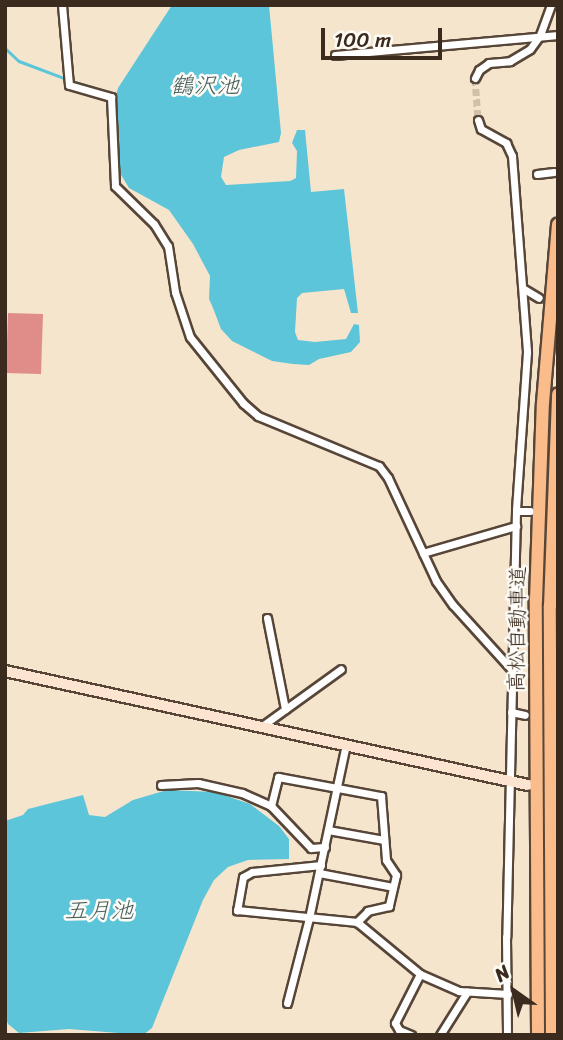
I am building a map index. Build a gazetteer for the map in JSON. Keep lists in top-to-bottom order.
{
  "streets": {
    "highway": ["高松自動車道"]
  },
  "water": ["鶴沢池", "五月池"],
  "scale_bar": "100 m",
  "north": "top left"
}
